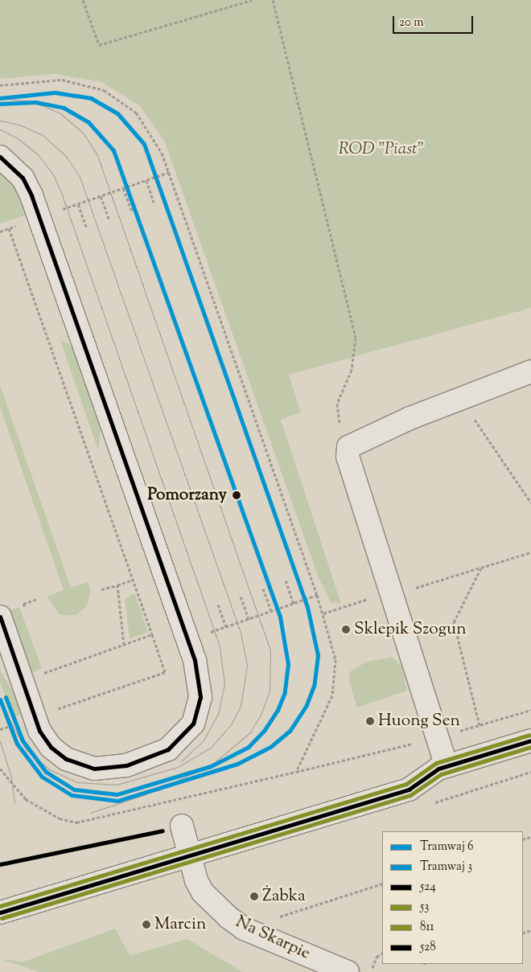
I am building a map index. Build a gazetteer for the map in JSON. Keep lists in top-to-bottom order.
{
  "streets": {
    "street": ["Na Skarpie"]
  },
  "parks": ["ROD \"Piast\""],
  "places": [
    "Pomorzany",
    "Sklepik Szogun",
    "Huong Sen",
    "Żabka",
    "Marcin"
  ],
  "lines": [
    "tram line 6",
    "tram line 3",
    "transit line 528",
    "transit line 811",
    "transit line 524",
    "transit line 53"
  ],
  "legend": [
    "Tramwaj 6",
    "Tramwaj 3",
    "524",
    "53",
    "811",
    "528"
  ],
  "scale_bar": "20 m"
}
